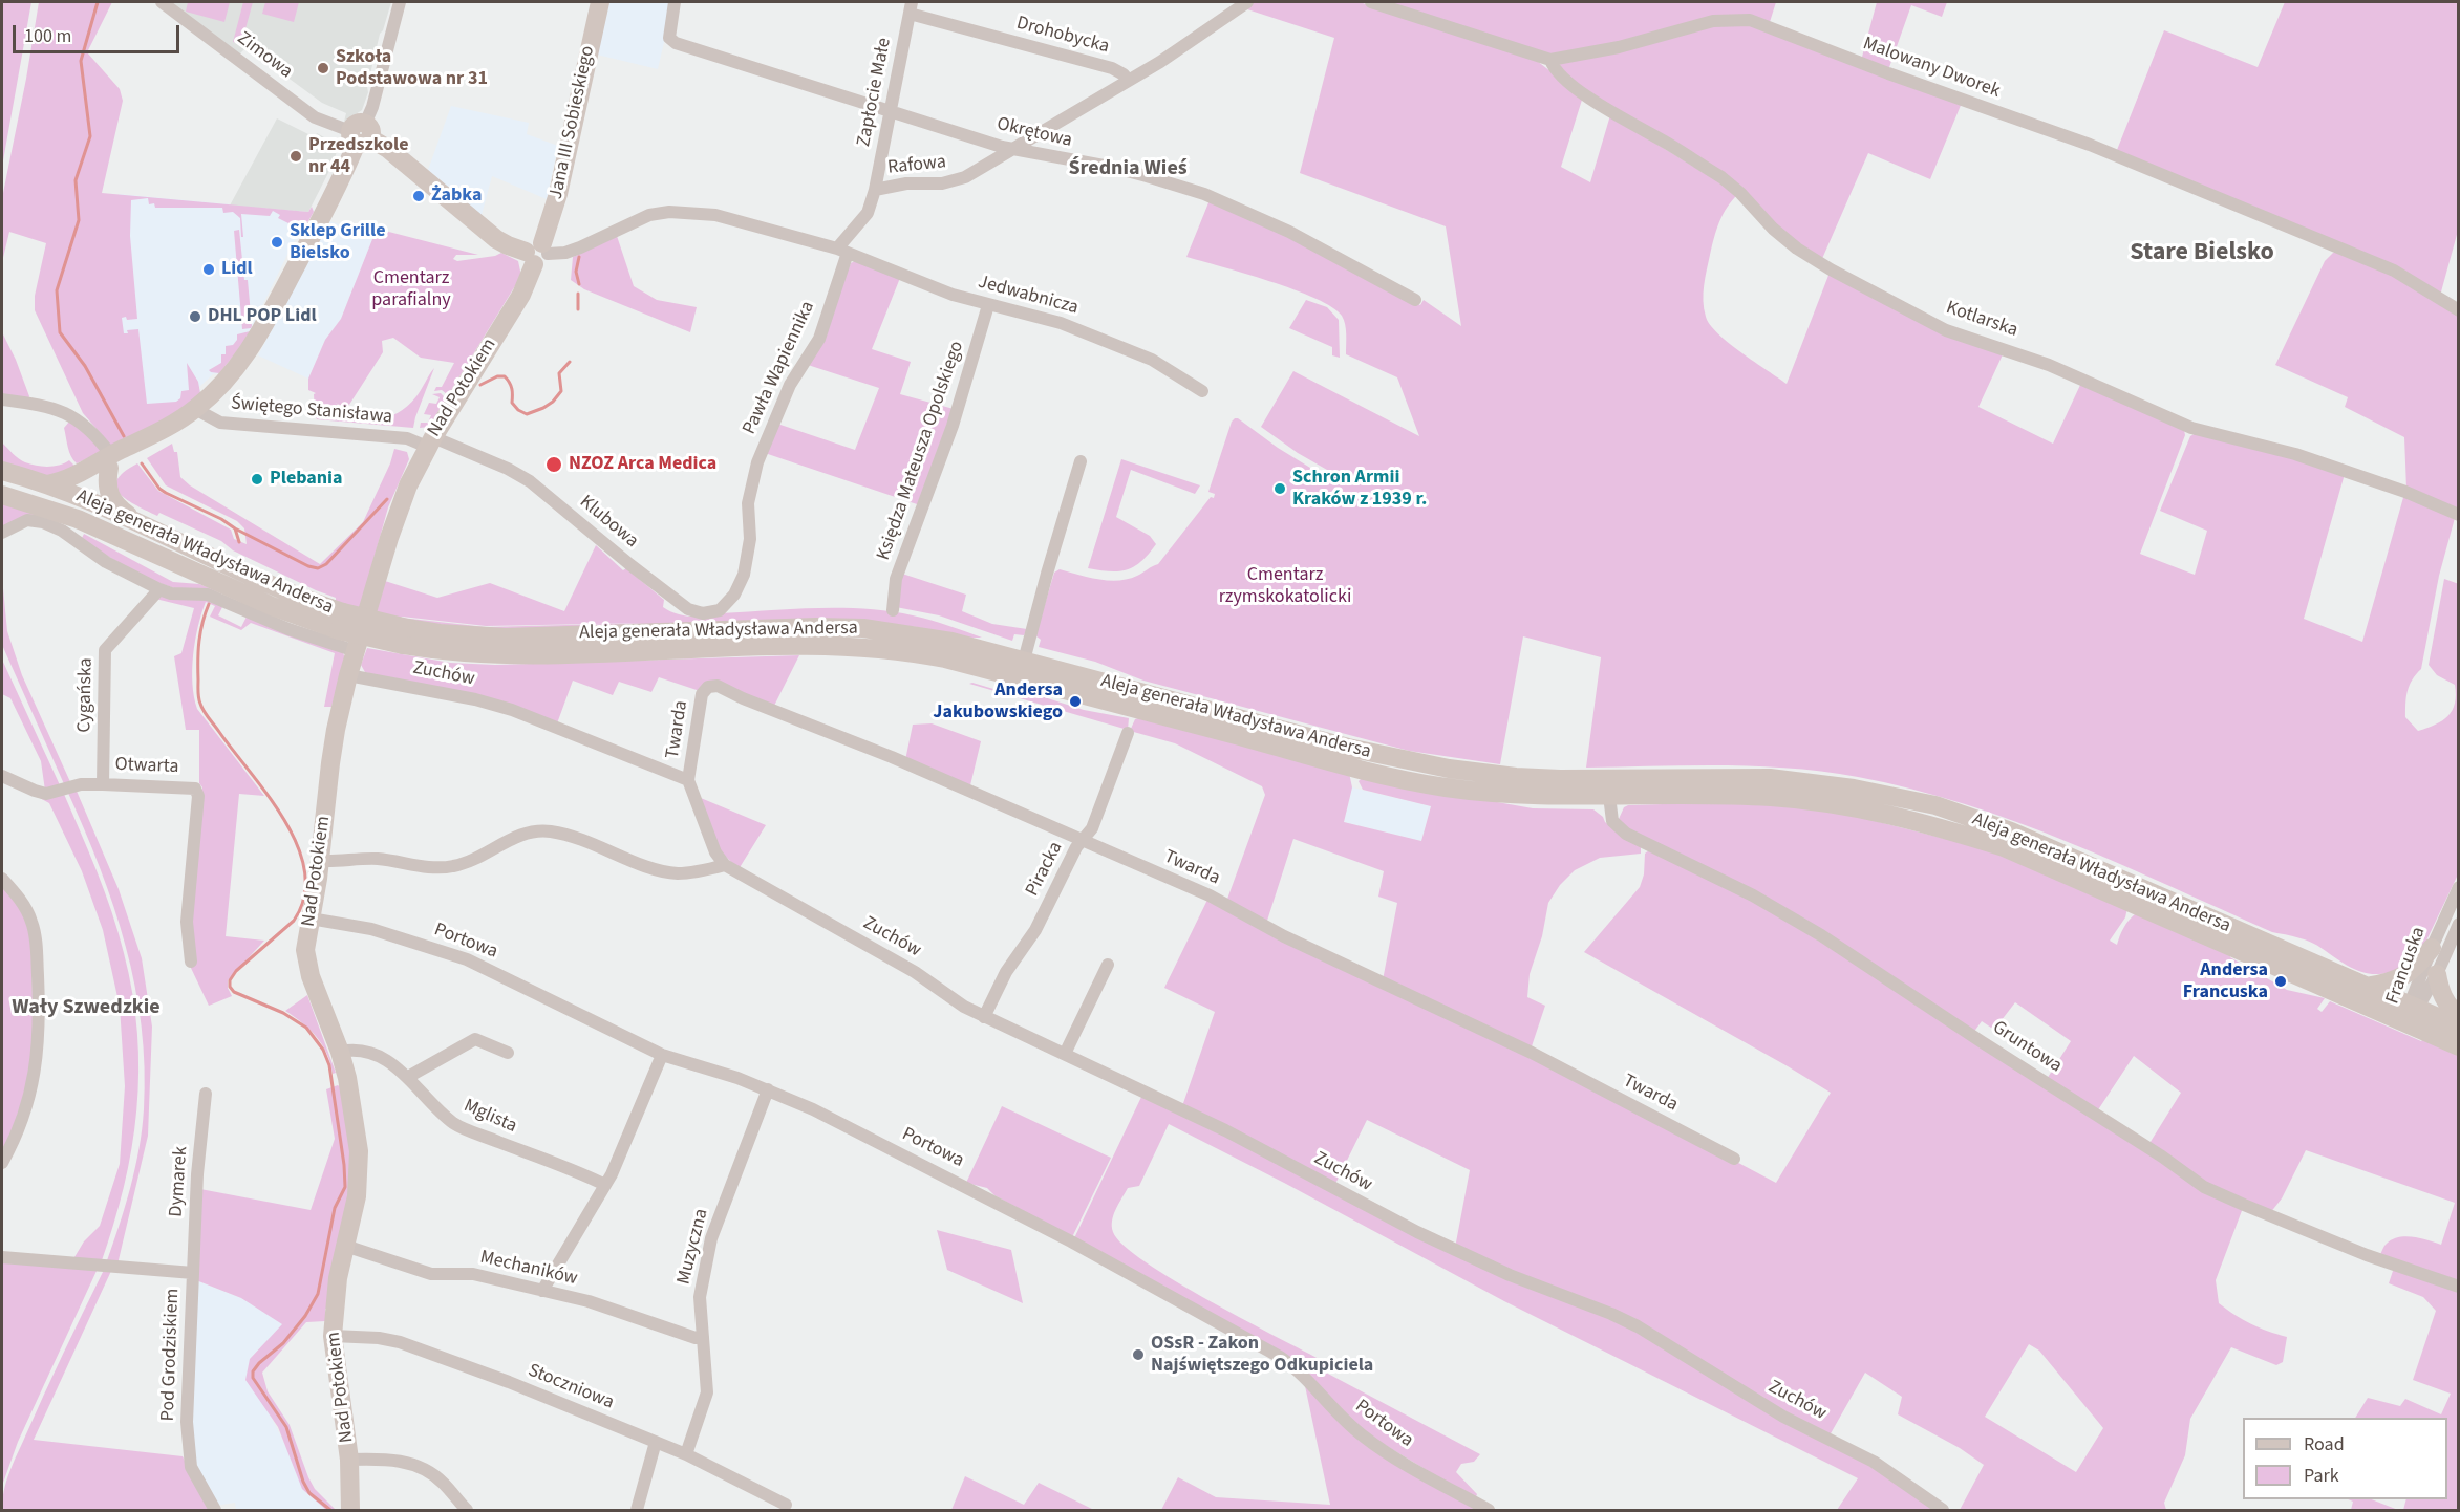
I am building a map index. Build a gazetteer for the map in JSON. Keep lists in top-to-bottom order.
{
  "streets": {
    "main road": ["Jana III Sobieskiego", "Nad Potokiem", "Aleja generała Władysława Andersa"],
    "street": [
      "Drohobycka",
      "Zimowa",
      "Malowany Dworek",
      "Zapłocie Małe",
      "Okrętowa",
      "Rafowa",
      "Jedwabnicza",
      "Kotlarska",
      "Pawła Wapiennika",
      "Świętego Stanisława",
      "Księdza Mateusza Opolskiego",
      "Klubowa",
      "Zuchów",
      "Cygańska",
      "Twarda",
      "Otwarta",
      "Piracka",
      "Portowa",
      "Francuska",
      "Gruntowa",
      "Mglista",
      "Dymarek",
      "Muzyczna",
      "Mechaników",
      "Pod Grodziskiem",
      "Stoczniowa"
    ]
  },
  "crossings": [
    ["Drohobycka", "Zapłocie Małe"],
    ["Drohobycka", "Rafowa"],
    ["Malowany Dworek", "Kotlarska"],
    ["Zapłocie Małe", "Okrętowa"],
    ["Zapłocie Małe", "Rafowa"],
    ["Jana III Sobieskiego", "Nad Potokiem"],
    ["Okrętowa", "Rafowa"],
    ["Rafowa", "Jedwabnicza"],
    ["Rafowa", "Pawła Wapiennika"],
    ["Jedwabnicza", "Pawła Wapiennika"],
    ["Jedwabnicza", "Księdza Mateusza Opolskiego"],
    ["Pawła Wapiennika", "Klubowa"],
    ["Nad Potokiem", "Świętego Stanisława"],
    ["Nad Potokiem", "Klubowa"],
    ["Nad Potokiem", "Zuchów"],
    ["Nad Potokiem", "Portowa"],
    ["Nad Potokiem", "Mglista"],
    ["Nad Potokiem", "Mechaników"],
    ["Nad Potokiem", "Stoczniowa"],
    ["Świętego Stanisława", "Klubowa"],
    ["Aleja generała Władysława Andersa", "Francuska"],
    ["Aleja generała Władysława Andersa", "Gruntowa"],
    ["Zuchów", "Twarda"],
    ["Zuchów", "Piracka"],
    ["Cygańska", "Otwarta"],
    ["Twarda", "Piracka"],
    ["Portowa", "Muzyczna"],
    ["Dymarek", "Pod Grodziskiem"],
    ["Muzyczna", "Mechaników"],
    ["Muzyczna", "Stoczniowa"]
  ],
  "districts": ["Średnia Wieś", "Stare Bielsko", "Wały Szwedzkie"],
  "parks": ["Cmentarz parafialny", "Cmentarz rzymskokatolicki"],
  "places": [
    "Szkoła Podstawowa nr 31",
    "Przedszkole nr 44",
    "Żabka",
    "Sklep Grille Bielsko",
    "Lidl",
    "DHL POP Lidl",
    "NZOZ Arca Medica",
    "Plebania",
    "Schron Armii Kraków z 1939 r.",
    "Andersa Jakubowskiego",
    "Andersa Francuska",
    "OSsR - Zakon Najświętszego Odkupiciela"
  ],
  "legend": ["Road", "Park"],
  "scale_bar": "100 m"
}
